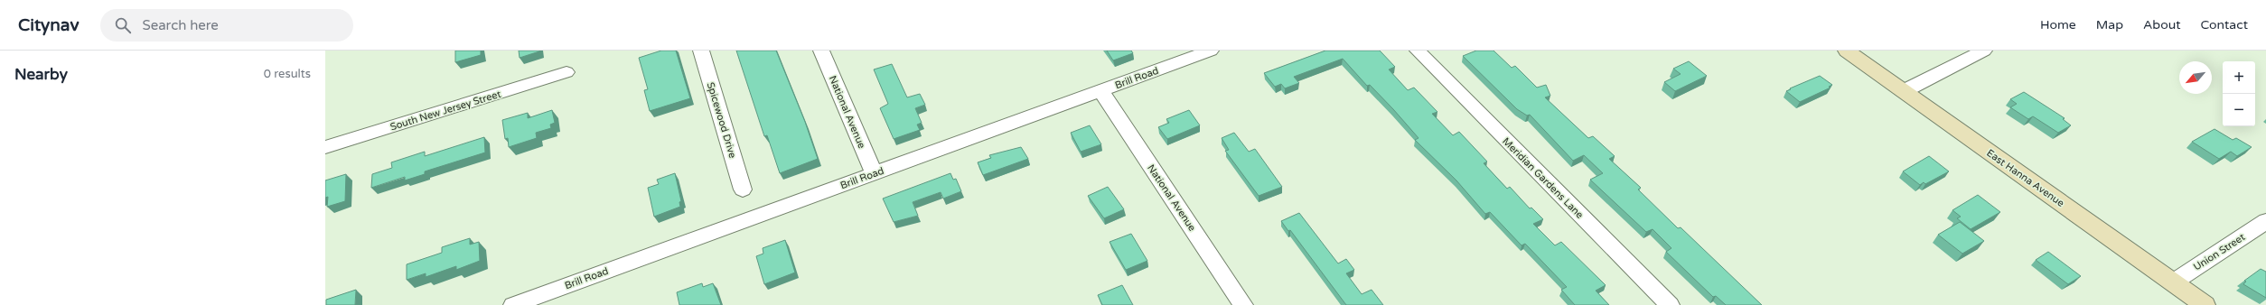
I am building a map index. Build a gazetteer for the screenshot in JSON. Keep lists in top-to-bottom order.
{
  "streets": {
    "main road": ["East Hanna Avenue"],
    "street": [
      "Brill Road",
      "South New Jersey Street",
      "National Avenue",
      "Spicewood Drive",
      "Meridian Gardens Lane",
      "Union Street"
    ]
  },
  "crossings": [
    ["Brill Road", "National Avenue"],
    ["East Hanna Avenue", "Union Street"]
  ],
  "north": "bottom left",
  "page": {
    "header": "Citynav",
    "search": "Search here",
    "nav": [
      "Home",
      "Map",
      "About",
      "Contact"
    ],
    "heading": ["Nearby", "0 results"],
    "map_buttons": ["+", "−"]
  }
}
